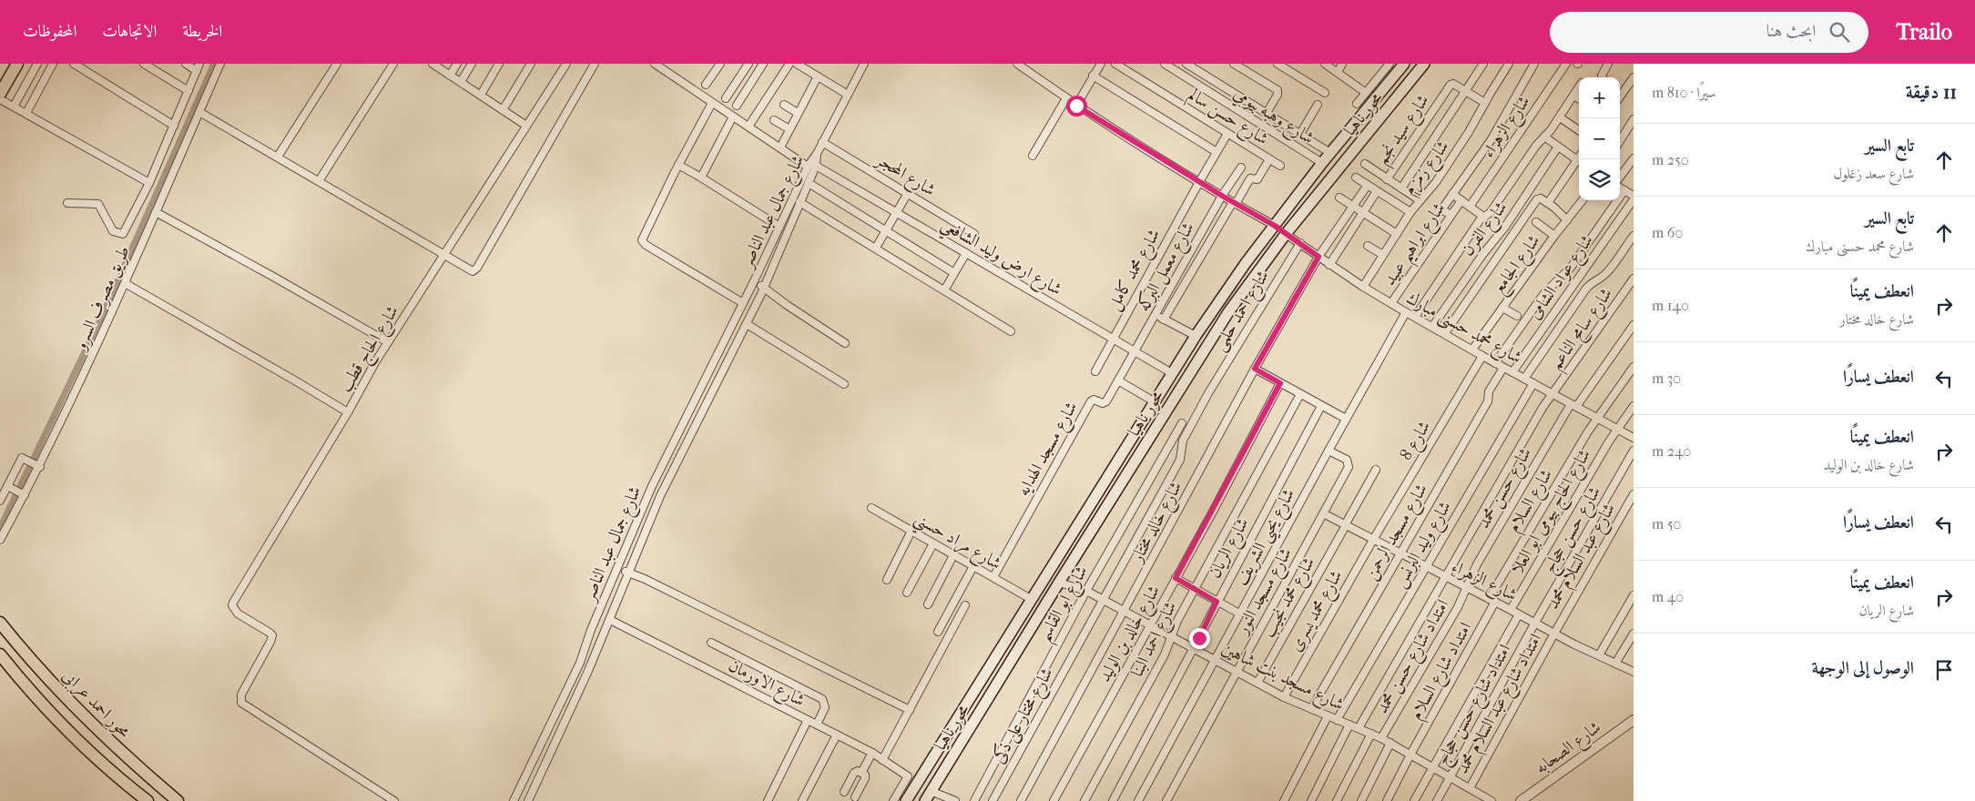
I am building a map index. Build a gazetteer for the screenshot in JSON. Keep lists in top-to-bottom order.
{
  "streets": {
    "main road": ["محور ناهيا", "محور احمد عرابى"],
    "street": [
      "شارع وهبه بيومي",
      "شارع حسن سالم",
      "شارع الزهراء",
      "شارع سيد نجم",
      "شارع زمزم",
      "شارع المحجر",
      "شارع جمال عبد الناصر",
      "شارع الفرن",
      "شارع ابراهيم عبيد",
      "شارع ارض وليد الشافعي",
      "شارع الجامع",
      "شارع معمل البركه",
      "شارع محمد كامل",
      "شارع عواد الشامى",
      "طريق مصرف السرو",
      "شارع احمد حلمى",
      "شارع محمد حسنى مبارك",
      "شارع سامح الناعم",
      "شارع الحاج قطب",
      "شارع 8",
      "شارع مسجد الهدايه",
      "شارع حسن محمد",
      "شارع السلام",
      "شارع الحاج بيومى ابو العلا",
      "شارع خالد مختار",
      "شارع حسن حجاج",
      "شارع مسجد الرحمن",
      "شارع يحيى الشريف",
      "شارع مراد حسني",
      "شارع وليد البرنس",
      "شارع الريان",
      "شارع عبد السلام محمد",
      "شارع مسجد النور",
      "شارع محمد نجيب",
      "شارع ابو القاسم",
      "شارع محمد يسرى",
      "شارع خالد بن الوليد",
      "شارع احمد البنا",
      "امتداد شارع حسن محمد",
      "امتداد شارع السلام",
      "شارع مسجد بنت شاهين",
      "شارع الاورمان",
      "امتداد شارع عبد السلام محمد",
      "امتداد شارع حسن حجاج",
      "شارع مختار على ذكى",
      "شارع الصحابه"
    ]
  },
  "crossings": [
    ["محور ناهيا", "شارع وهبه بيومي"],
    ["محور ناهيا", "شارع ارض وليد الشافعي"],
    ["محور ناهيا", "شارع محمد حسنى مبارك"],
    ["محور ناهيا", "شارع مراد حسني"],
    ["محور ناهيا", "شارع مسجد بنت شاهين"],
    ["شارع حسن سالم", "شارع محمد كامل"],
    ["شارع الزهراء", "شارع سامح الناعم"],
    ["شارع الزهراء", "شارع 8"],
    ["شارع الزهراء", "شارع حسن محمد"],
    ["شارع الزهراء", "شارع السلام"],
    ["شارع الزهراء", "شارع الحاج بيومى ابو العلا"],
    ["شارع الزهراء", "شارع حسن حجاج"],
    ["شارع الزهراء", "شارع مسجد الرحمن"],
    ["شارع الزهراء", "شارع وليد البرنس"],
    ["شارع الزهراء", "شارع عبد السلام محمد"],
    ["شارع الزهراء", "شارع مسجد النور"],
    ["شارع الزهراء", "شارع محمد نجيب"],
    ["شارع الزهراء", "شارع محمد يسرى"],
    ["شارع الزهراء", "امتداد شارع حسن محمد"],
    ["شارع الزهراء", "امتداد شارع السلام"],
    ["شارع الزهراء", "امتداد شارع عبد السلام محمد"],
    ["شارع الزهراء", "امتداد شارع حسن حجاج"],
    ["شارع سيد نجم", "شارع زمزم"],
    ["شارع زمزم", "شارع محمد حسنى مبارك"],
    ["شارع جمال عبد الناصر", "شارع ارض وليد الشافعي"],
    ["شارع جمال عبد الناصر", "شارع الاورمان"],
    ["شارع الفرن", "شارع محمد حسنى مبارك"],
    ["شارع ابراهيم عبيد", "شارع محمد حسنى مبارك"],
    ["شارع ارض وليد الشافعي", "شارع معمل البركه"],
    ["شارع ارض وليد الشافعي", "شارع محمد كامل"],
    ["شارع ارض وليد الشافعي", "شارع مسجد الهدايه"],
    ["شارع الجامع", "شارع محمد حسنى مبارك"],
    ["شارع معمل البركه", "شارع مسجد الهدايه"],
    ["شارع عواد الشامى", "شارع محمد حسنى مبارك"],
    ["شارع احمد حلمى", "شارع محمد حسنى مبارك"],
    ["شارع احمد حلمى", "شارع مختار على ذكى"],
    ["شارع محمد حسنى مبارك", "شارع سامح الناعم"],
    ["شارع محمد حسنى مبارك", "شارع 8"],
    ["شارع محمد حسنى مبارك", "شارع حسن محمد"],
    ["شارع محمد حسنى مبارك", "شارع السلام"],
    ["شارع محمد حسنى مبارك", "شارع الحاج بيومى ابو العلا"],
    ["شارع محمد حسنى مبارك", "شارع خالد مختار"],
    ["شارع محمد حسنى مبارك", "شارع مسجد الرحمن"],
    ["شارع محمد حسنى مبارك", "شارع يحيى الشريف"],
    ["شارع محمد حسنى مبارك", "شارع وليد البرنس"],
    ["شارع سامح الناعم", "شارع مسجد بنت شاهين"],
    ["شارع 8", "شارع محمد يسرى"],
    ["شارع مسجد الهدايه", "شارع مراد حسني"],
    ["شارع حسن محمد", "امتداد شارع حسن محمد"],
    ["شارع السلام", "امتداد شارع السلام"],
    ["شارع خالد مختار", "شارع مسجد بنت شاهين"],
    ["شارع حسن حجاج", "امتداد شارع حسن حجاج"],
    ["شارع مسجد الرحمن", "شارع مسجد بنت شاهين"],
    ["شارع يحيى الشريف", "شارع مسجد النور"],
    ["شارع يحيى الشريف", "شارع مسجد بنت شاهين"],
    ["شارع وليد البرنس", "شارع مسجد بنت شاهين"],
    ["شارع الريان", "شارع مسجد بنت شاهين"],
    ["شارع عبد السلام محمد", "امتداد شارع عبد السلام محمد"],
    ["شارع مسجد النور", "شارع مسجد بنت شاهين"],
    ["شارع محمد نجيب", "شارع مسجد بنت شاهين"],
    ["شارع ابو القاسم", "شارع مسجد بنت شاهين"],
    ["شارع محمد يسرى", "شارع مسجد بنت شاهين"],
    ["شارع خالد بن الوليد", "شارع مسجد بنت شاهين"],
    ["شارع احمد البنا", "شارع مسجد بنت شاهين"],
    ["امتداد شارع حسن محمد", "شارع مسجد بنت شاهين"],
    ["امتداد شارع السلام", "شارع مسجد بنت شاهين"],
    ["شارع مسجد بنت شاهين", "امتداد شارع عبد السلام محمد"],
    ["شارع مسجد بنت شاهين", "امتداد شارع حسن حجاج"],
    ["شارع مسجد بنت شاهين", "شارع مختار على ذكى"]
  ],
  "page": {
    "header": "Trailo",
    "search": "ابحث هنا",
    "nav": ["الخريطة", "الاتجاهات", "المحفوظات"],
    "heading": ["11 دقيقة", "سيرًا · 810 m"],
    "map_buttons": ["+", "−"],
    "list": [
      ["تابع السير", "شارع سعد زغلول", "250 m"],
      ["تابع السير", "شارع محمد حسنى مبارك", "60 m"],
      ["انعطف يمينًا", "شارع خالد مختار", "140 m"],
      ["انعطف يسارًا", "30 m"],
      ["انعطف يمينًا", "شارع خالد بن الوليد", "240 m"],
      ["انعطف يسارًا", "50 m"],
      ["انعطف يمينًا", "شارع الريان", "40 m"],
      "الوصول إلى الوجهة"
    ]
  }
}
